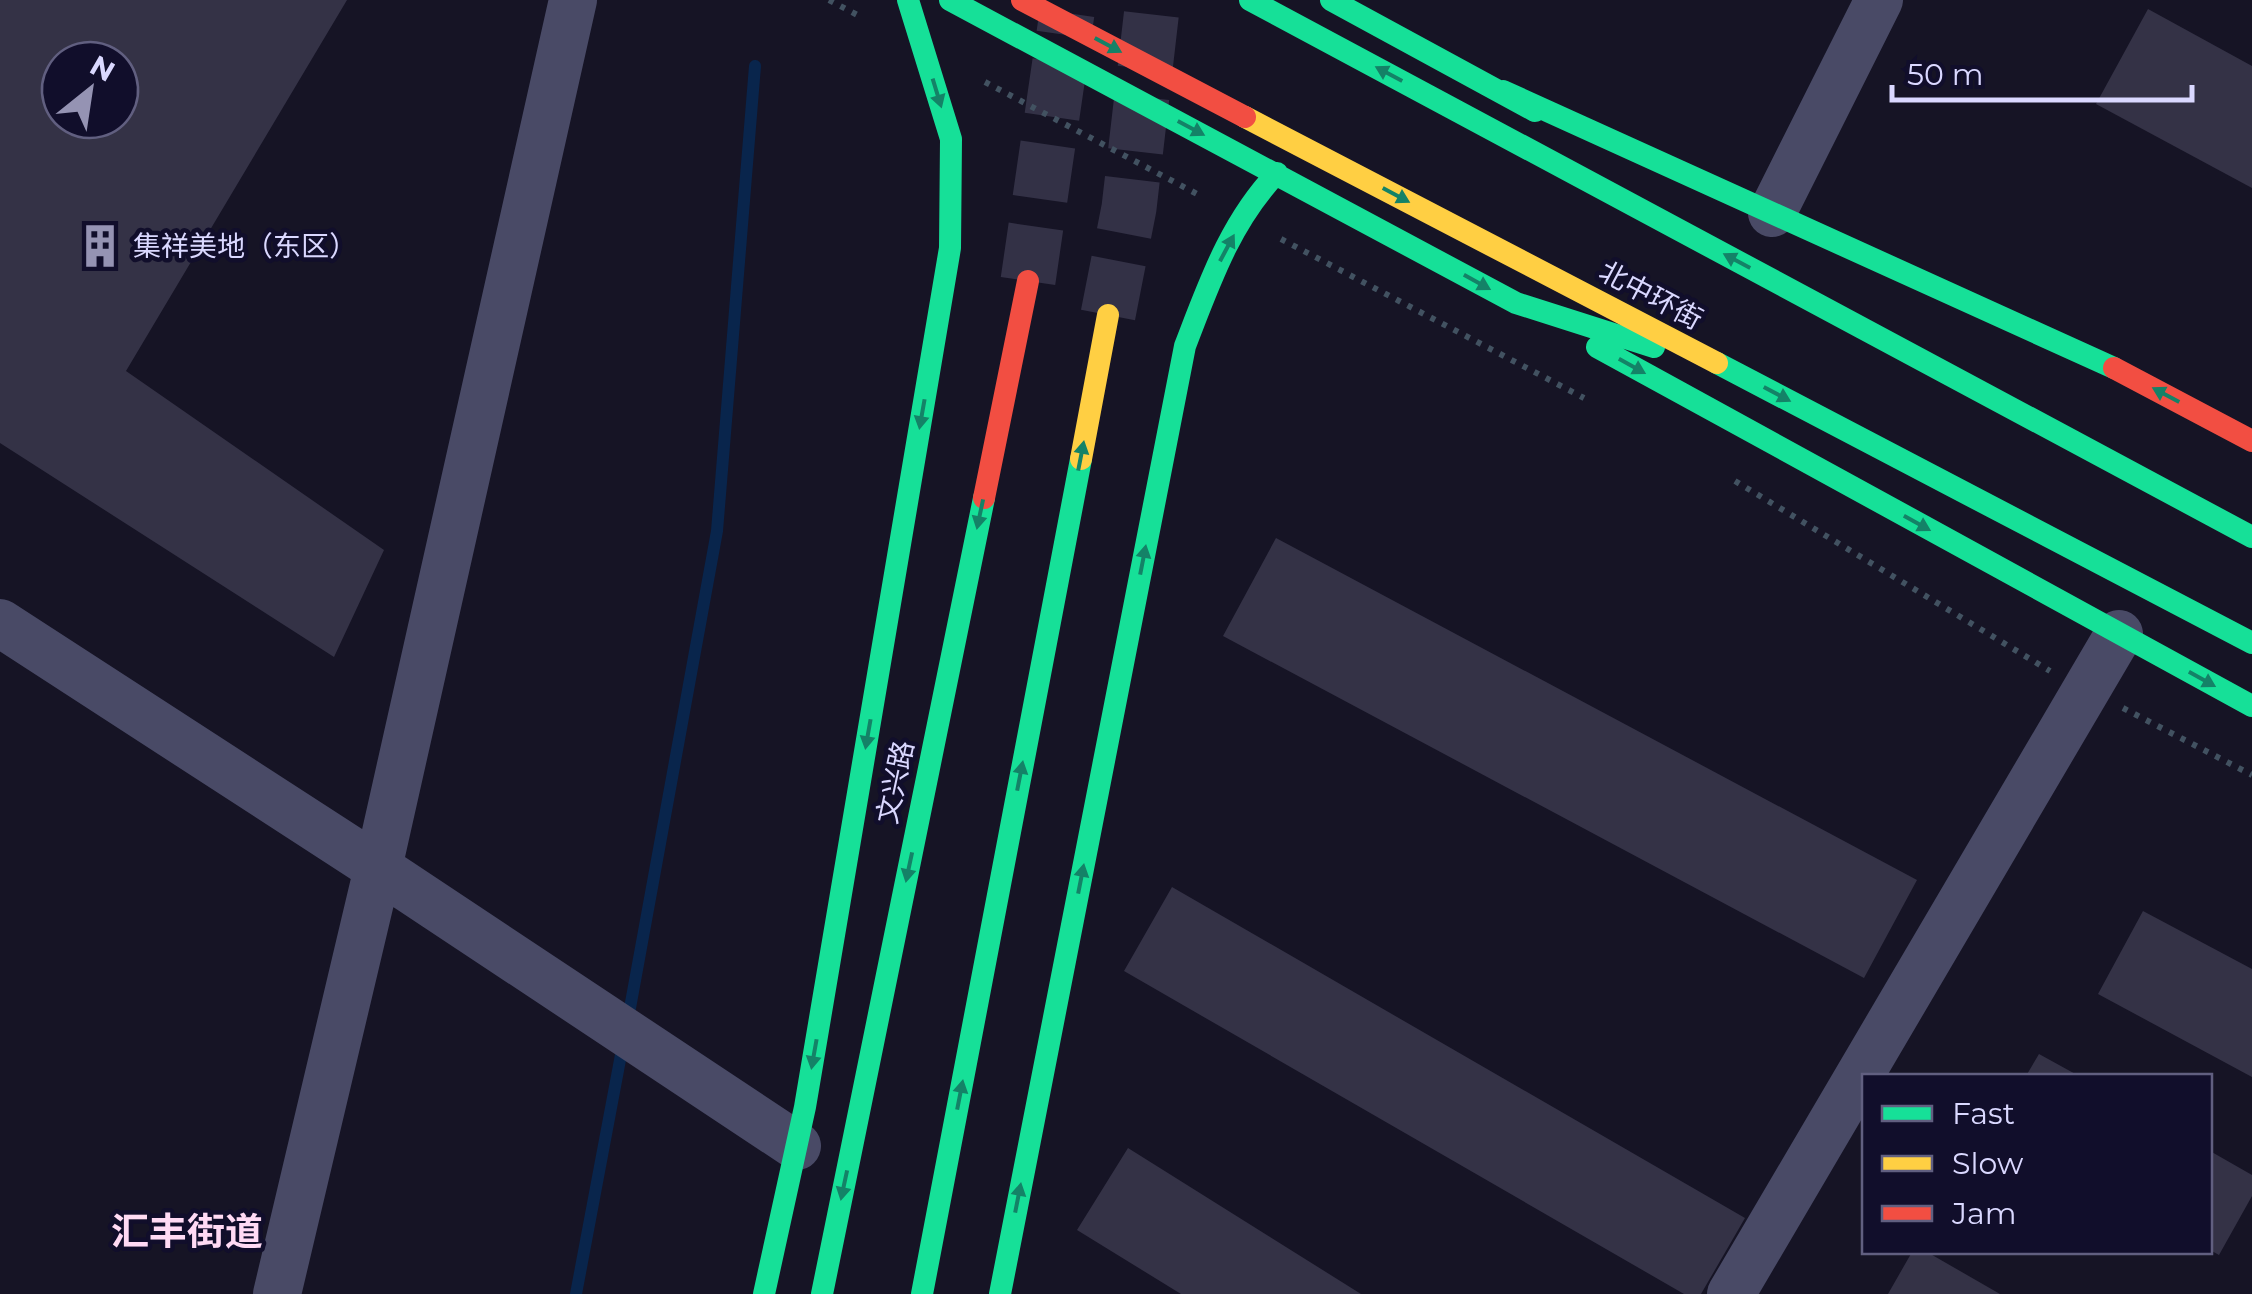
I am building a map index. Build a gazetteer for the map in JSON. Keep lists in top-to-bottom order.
{
  "streets": {
    "main road": ["北中环街", "文兴路"]
  },
  "districts": ["汇丰街道"],
  "places": {
    "building": ["集祥美地（东区）"]
  },
  "legend": ["Fast", "Slow", "Jam"],
  "scale_bar": "50 m",
  "north": "top right"
}
